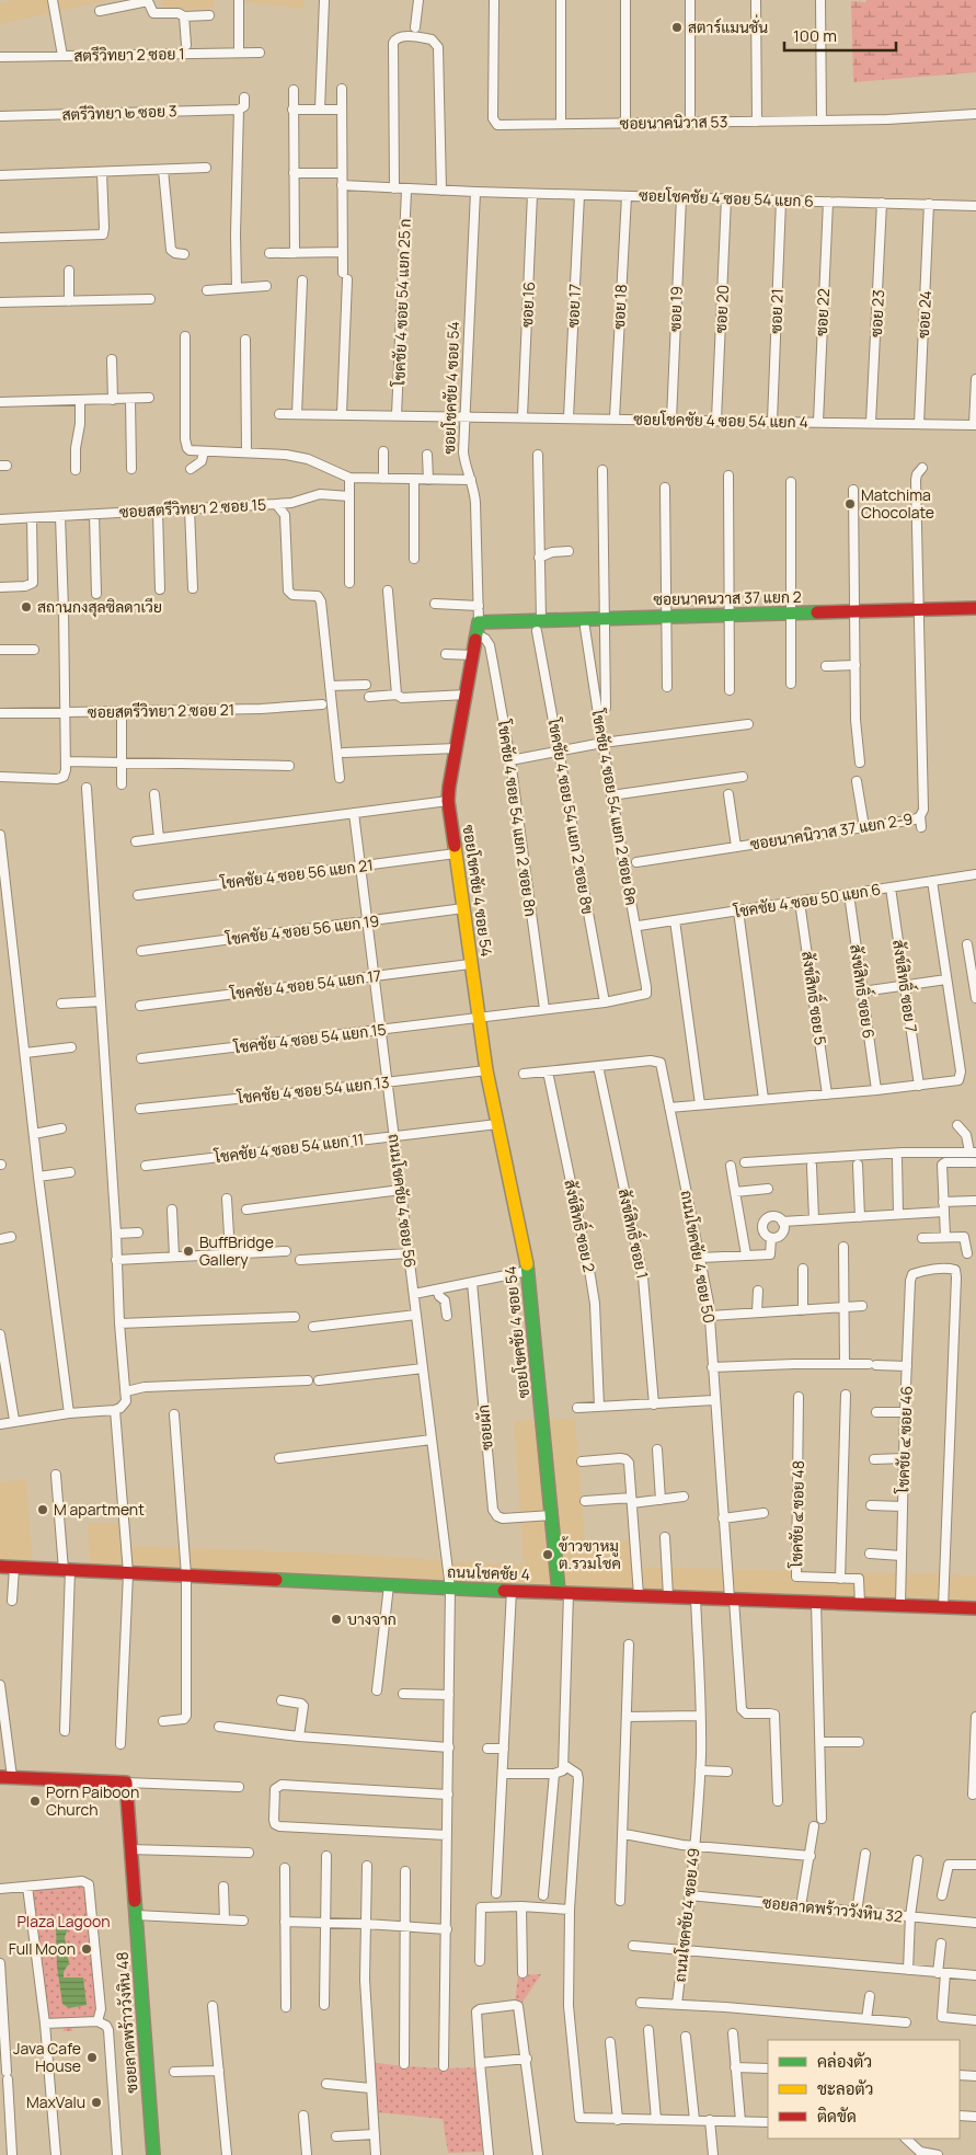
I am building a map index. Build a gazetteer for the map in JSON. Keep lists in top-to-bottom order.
{
  "streets": {
    "street": [
      "สตรีวิทยา 2 ซอย 1",
      "สตรีวิทยา ๒ ซอย 3",
      "ซอยนาคนิวาส 53",
      "ซอยโชคชัย 4 ซอย 54 แยก 6",
      "โชคชัย 4 ซอย 54 แยก 25 ก",
      "ซอย 16",
      "ซอย 17",
      "ซอย 18",
      "ซอย 19",
      "ซอย 20",
      "ซอย 21",
      "ซอย 22",
      "ซอย 23",
      "ซอย 24",
      "ซอยโชคชัย 4 ซอย 54",
      "ซอยโชคชัย 4 ซอย 54 แยก 4",
      "ซอยสตรีวิทยา 2 ซอย 15",
      "ซอยนาคนวาส 37 แยก 2",
      "ซอยสตรีวิทยา 2 ซอย 21",
      "โชคชัย 4 ซอย 54 แยก 2 ซอย 8ค",
      "โชคชัย 4 ซอย 54 แยก 2 ซอย 8ข",
      "โชคชัย 4 ซอย 54 แยก 2 ซอย 8ก",
      "ซอยนาคนิวาส 37 แยก 2-9",
      "โชคชัย 4 ซอย 56 แยก 21",
      "โชคชัย 4 ซอย 50 แยก 6",
      "โชคชัย 4 ซอย 56 แยก 19",
      "โชคชัย 4 ซอย 54 แยก 17",
      "สังข์สิทธิ์ ซอย 7",
      "สังข์สิทธิ์ ซอย 6",
      "สังข์สิทธิ์ ซอย 5",
      "โชคชัย 4 ซอย 54 แยก 15",
      "โชคชัย 4 ซอย 54 แยก 13",
      "โชคชัย 4 ซอย 54 แยก 11",
      "ถนนโชคชัย 4 ซอย 56",
      "สังข์สิทธิ์ ซอย 2",
      "สังข์สิทธิ์ ซอย 1",
      "ถนนโชคชัย 4 ซอย 50",
      "ซอยผัก",
      "โชคชัย ๔ ซอย 46",
      "โชคชัย ๔ ซอย 48",
      "ถนนโชคชัย 4",
      "ซอยลาดพร้าววังหิน 32",
      "ถนนโชคชัย 4 ซอย 49",
      "ซอยลาดพร้าววังหิน 48"
    ]
  },
  "crossings": [
    ["ซอยโชคชัย 4 ซอย 54 แยก 6", "โชคชัย 4 ซอย 54 แยก 25 ก"],
    ["ซอยโชคชัย 4 ซอย 54 แยก 6", "ซอย 16"],
    ["ซอยโชคชัย 4 ซอย 54 แยก 6", "ซอย 17"],
    ["ซอยโชคชัย 4 ซอย 54 แยก 6", "ซอย 18"],
    ["ซอยโชคชัย 4 ซอย 54 แยก 6", "ซอย 19"],
    ["ซอยโชคชัย 4 ซอย 54 แยก 6", "ซอย 20"],
    ["ซอยโชคชัย 4 ซอย 54 แยก 6", "ซอย 21"],
    ["ซอยโชคชัย 4 ซอย 54 แยก 6", "ซอย 22"],
    ["ซอยโชคชัย 4 ซอย 54 แยก 6", "ซอย 23"],
    ["ซอยโชคชัย 4 ซอย 54 แยก 6", "ซอย 24"],
    ["ซอยโชคชัย 4 ซอย 54 แยก 6", "ซอยโชคชัย 4 ซอย 54"],
    ["โชคชัย 4 ซอย 54 แยก 25 ก", "ซอยโชคชัย 4 ซอย 54 แยก 4"],
    ["ซอย 16", "ซอยโชคชัย 4 ซอย 54 แยก 4"],
    ["ซอย 17", "ซอยโชคชัย 4 ซอย 54 แยก 4"],
    ["ซอย 18", "ซอยโชคชัย 4 ซอย 54 แยก 4"],
    ["ซอย 19", "ซอยโชคชัย 4 ซอย 54 แยก 4"],
    ["ซอย 20", "ซอยโชคชัย 4 ซอย 54 แยก 4"],
    ["ซอย 21", "ซอยโชคชัย 4 ซอย 54 แยก 4"],
    ["ซอย 22", "ซอยโชคชัย 4 ซอย 54 แยก 4"],
    ["ซอย 23", "ซอยโชคชัย 4 ซอย 54 แยก 4"],
    ["ซอย 24", "ซอยโชคชัย 4 ซอย 54 แยก 4"],
    ["ซอยโชคชัย 4 ซอย 54", "ซอยโชคชัย 4 ซอย 54 แยก 4"],
    ["ซอยโชคชัย 4 ซอย 54", "ซอยนาคนวาส 37 แยก 2"],
    ["ซอยโชคชัย 4 ซอย 54", "โชคชัย 4 ซอย 54 แยก 2 ซอย 8ก"],
    ["ซอยโชคชัย 4 ซอย 54", "โชคชัย 4 ซอย 56 แยก 21"],
    ["ซอยโชคชัย 4 ซอย 54", "โชคชัย 4 ซอย 56 แยก 19"],
    ["ซอยโชคชัย 4 ซอย 54", "โชคชัย 4 ซอย 54 แยก 17"],
    ["ซอยโชคชัย 4 ซอย 54", "โชคชัย 4 ซอย 54 แยก 15"],
    ["ซอยโชคชัย 4 ซอย 54", "โชคชัย 4 ซอย 54 แยก 13"],
    ["ซอยโชคชัย 4 ซอย 54", "โชคชัย 4 ซอย 54 แยก 11"],
    ["ซอยโชคชัย 4 ซอย 54", "ซอยผัก"],
    ["ซอยโชคชัย 4 ซอย 54", "ถนนโชคชัย 4"],
    ["ซอยนาคนวาส 37 แยก 2", "โชคชัย 4 ซอย 54 แยก 2 ซอย 8ข"],
    ["ซอยนาคนวาส 37 แยก 2", "โชคชัย 4 ซอย 54 แยก 2 ซอย 8ก"],
    ["ซอยนาคนวาส 37 แยก 2", "ซอยนาคนิวาส 37 แยก 2-9"],
    ["โชคชัย 4 ซอย 54 แยก 2 ซอย 8ค", "โชคชัย 4 ซอย 54 แยก 15"],
    ["โชคชัย 4 ซอย 54 แยก 2 ซอย 8ข", "โชคชัย 4 ซอย 54 แยก 15"],
    ["โชคชัย 4 ซอย 54 แยก 2 ซอย 8ก", "โชคชัย 4 ซอย 54 แยก 15"],
    ["โชคชัย 4 ซอย 56 แยก 21", "ถนนโชคชัย 4 ซอย 56"],
    ["โชคชัย 4 ซอย 50 แยก 6", "สังข์สิทธิ์ ซอย 7"],
    ["โชคชัย 4 ซอย 50 แยก 6", "สังข์สิทธิ์ ซอย 6"],
    ["โชคชัย 4 ซอย 50 แยก 6", "สังข์สิทธิ์ ซอย 5"],
    ["โชคชัย 4 ซอย 56 แยก 19", "ถนนโชคชัย 4 ซอย 56"],
    ["โชคชัย 4 ซอย 54 แยก 17", "ถนนโชคชัย 4 ซอย 56"],
    ["โชคชัย 4 ซอย 54 แยก 15", "ถนนโชคชัย 4 ซอย 56"],
    ["โชคชัย 4 ซอย 54 แยก 13", "ถนนโชคชัย 4 ซอย 56"],
    ["โชคชัย 4 ซอย 54 แยก 11", "ถนนโชคชัย 4 ซอย 56"],
    ["ถนนโชคชัย 4 ซอย 56", "ถนนโชคชัย 4"],
    ["สังข์สิทธิ์ ซอย 2", "ถนนโชคชัย 4 ซอย 50"],
    ["สังข์สิทธิ์ ซอย 1", "ถนนโชคชัย 4 ซอย 50"],
    ["ถนนโชคชัย 4 ซอย 50", "ถนนโชคชัย 4"],
    ["โชคชัย ๔ ซอย 46", "ถนนโชคชัย 4"],
    ["โชคชัย ๔ ซอย 48", "ถนนโชคชัย 4"],
    ["ถนนโชคชัย 4", "ถนนโชคชัย 4 ซอย 49"],
    ["ซอยลาดพร้าววังหิน 32", "ถนนโชคชัย 4 ซอย 49"]
  ],
  "parks": ["Plaza Lagoon"],
  "places": [
    "สตาร์แมนชั่น",
    "Matchima Chocolate",
    "สถานกงสุลซิลดาเวีย",
    "BuffBridge Gallery",
    "M apartment",
    "ข้าวขาหมู ต.รวมโชค",
    "บางจาก",
    "Porn Paiboon Church",
    "Full Moon",
    "Java Cafe House",
    "MaxValu"
  ],
  "legend": ["คล่องตัว", "ชะลอตัว", "ติดขัด"],
  "scale_bar": "100 m"
}
